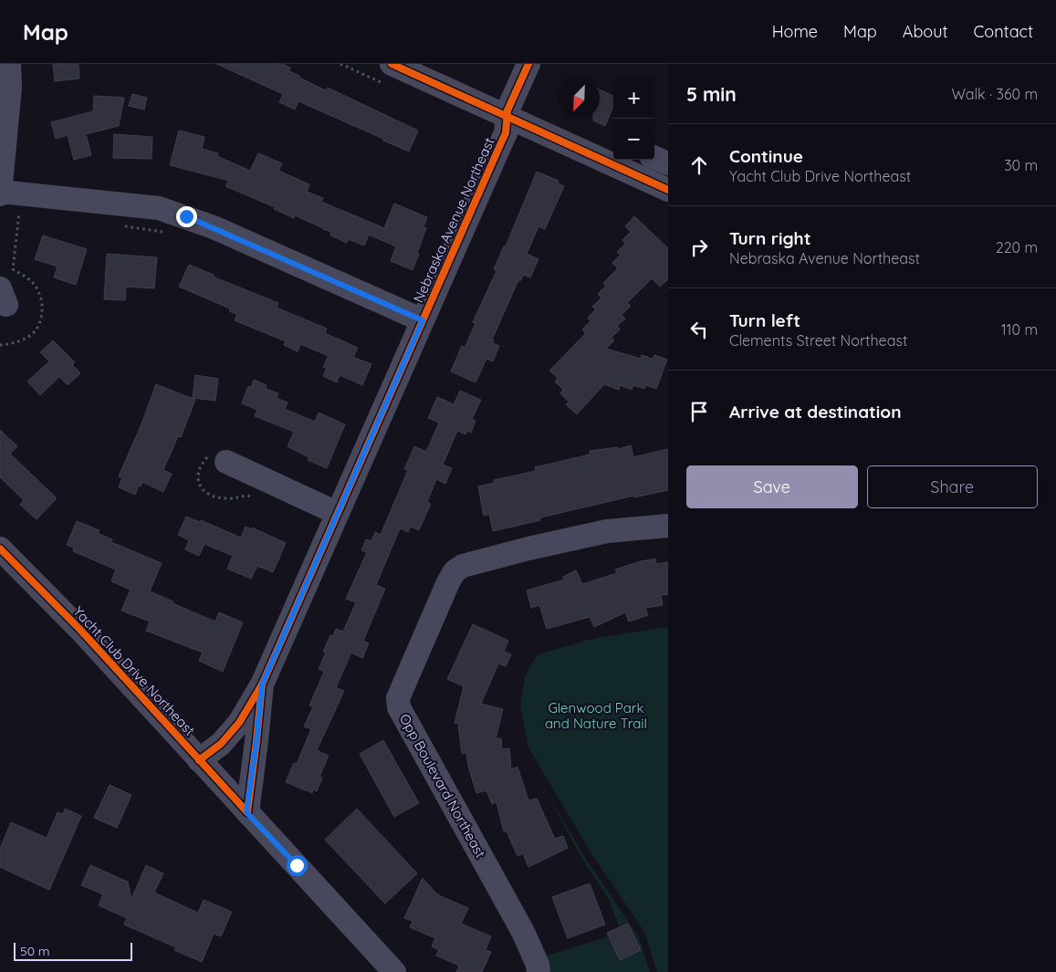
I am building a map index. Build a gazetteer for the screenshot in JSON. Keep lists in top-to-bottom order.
{
  "streets": {
    "street": ["Nebraska Avenue Northeast", "Yacht Club Drive Northeast", "Opp Boulevard Northeast"]
  },
  "crossings": [
    ["Nebraska Avenue Northeast", "Yacht Club Drive Northeast"]
  ],
  "parks": ["Glenwood Park and Nature Trail"],
  "scale_bar": "50 m",
  "north": "bottom left",
  "page": {
    "header": "Map",
    "nav": [
      "Home",
      "Map",
      "About",
      "Contact"
    ],
    "heading": ["5 min", "Walk · 360 m"],
    "map_buttons": ["+", "−"],
    "list": [
      ["Continue", "Yacht Club Drive Northeast", "30 m"],
      ["Turn right", "Nebraska Avenue Northeast", "220 m"],
      ["Turn left", "Clements Street Northeast", "110 m"],
      "Arrive at destination"
    ],
    "buttons": ["Save", "Share"],
    "scale": "50 m"
  }
}
